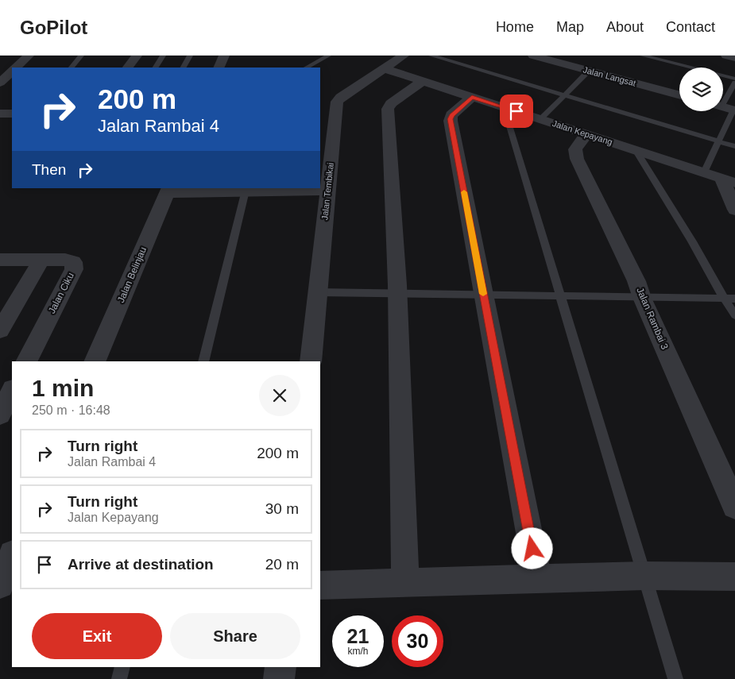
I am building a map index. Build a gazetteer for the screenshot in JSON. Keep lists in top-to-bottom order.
{
  "streets": {
    "street": [
      "Jalan Langsat",
      "Jalan Kepayang",
      "Jalan Tembikai",
      "Jalan Belinjau",
      "Jalan Ciku",
      "Jalan Rambai 3"
    ]
  },
  "crossings": [
    ["Jalan Kepayang", "Jalan Tembikai"],
    ["Jalan Kepayang", "Jalan Rambai 3"]
  ],
  "page": {
    "header": "GoPilot",
    "nav": [
      "Home",
      "Map",
      "About",
      "Contact"
    ],
    "turn": ["200 m", "Jalan Rambai 4"],
    "then": "Then",
    "heading": ["1 min", "250 m · 16:48"],
    "list": [
      {
        "name": "Turn right",
        "note": "Jalan Rambai 4",
        "value": "200 m"
      },
      {
        "name": "Turn right",
        "note": "Jalan Kepayang",
        "value": "30 m"
      },
      {
        "name": "Arrive at destination",
        "value": "20 m"
      }
    ],
    "buttons": ["Exit", "Share"],
    "speed": "21 km/h",
    "limit": "30"
  }
}
